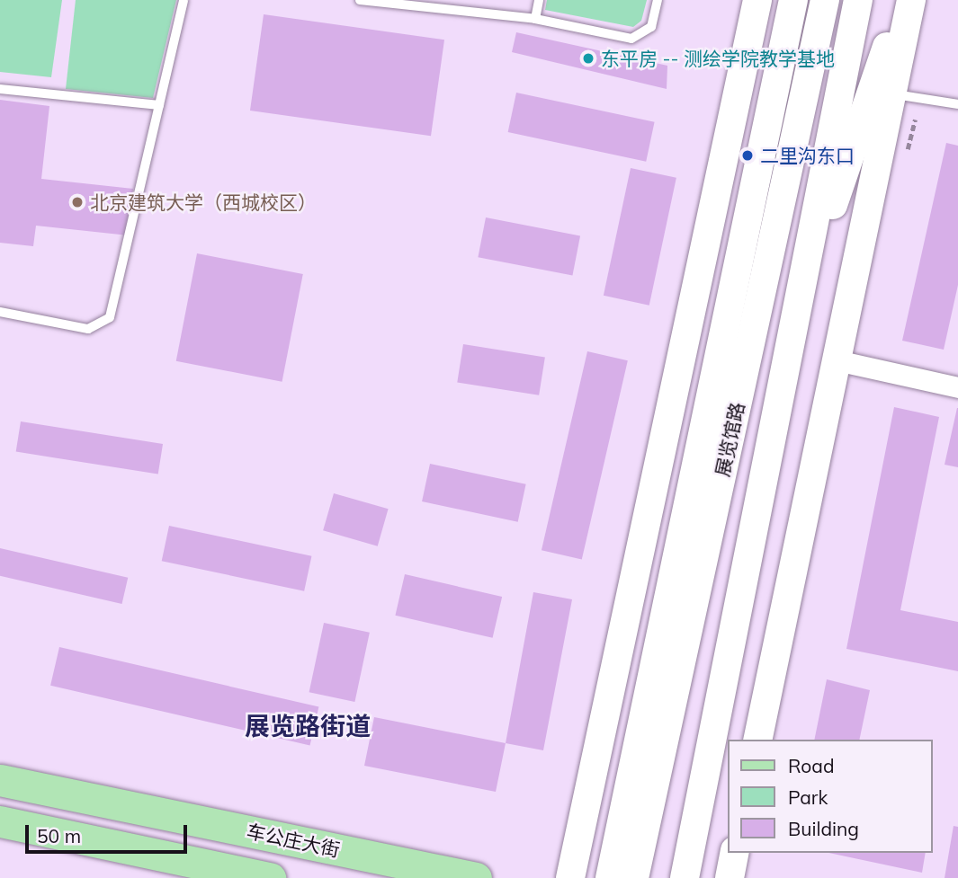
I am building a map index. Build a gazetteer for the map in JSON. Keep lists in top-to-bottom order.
{
  "streets": {
    "main road": ["车公庄大街"],
    "street": ["展览馆路"]
  },
  "districts": ["展览路街道"],
  "places": ["东平房 -- 测绘学院教学基地", "二里沟东口", "北京建筑大学（西城校区）"],
  "legend": ["Road", "Park", "Building"],
  "scale_bar": "50 m"
}
